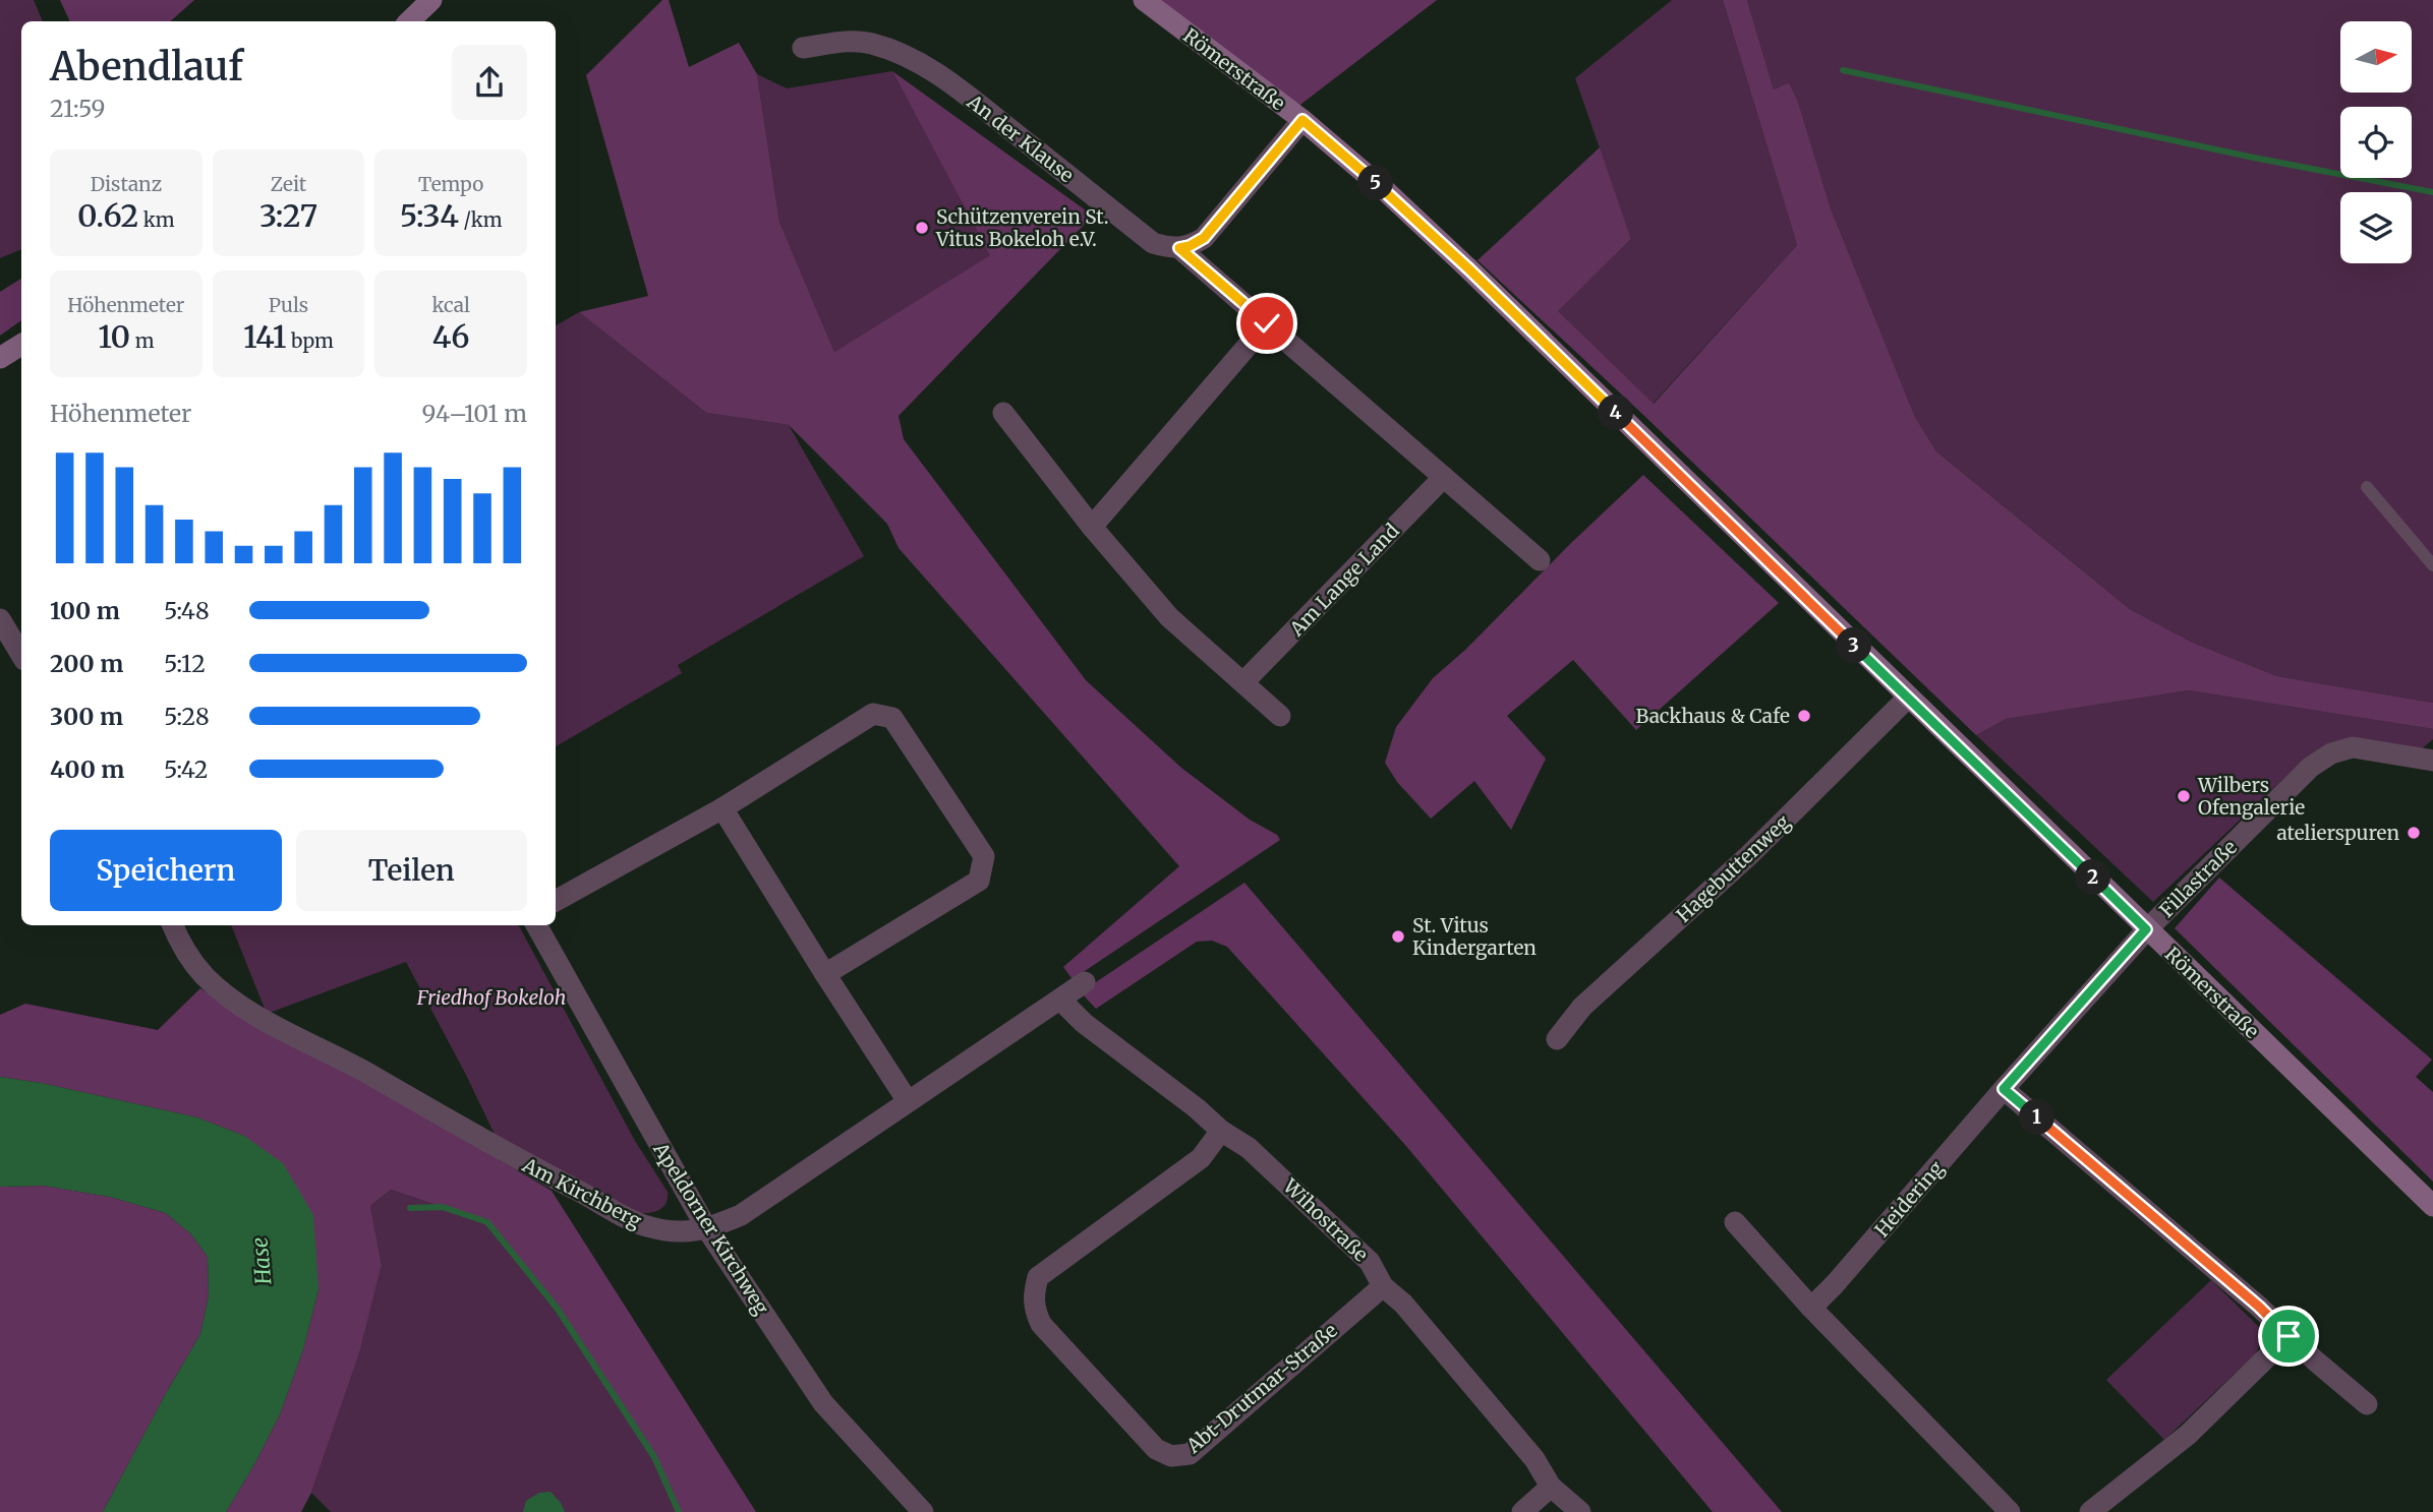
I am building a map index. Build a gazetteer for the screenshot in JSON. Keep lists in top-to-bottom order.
{
  "streets": {
    "street": [
      "Römerstraße",
      "An der Klause",
      "Am Lange Land",
      "Hagebuttenweg",
      "Fillastraße",
      "Am Kirchberg",
      "Heidering",
      "Wihostraße",
      "Apeldorner Kirchweg",
      "Abt-Drutmar-Straße"
    ]
  },
  "crossings": [
    ["Römerstraße", "Hagebuttenweg"],
    ["Römerstraße", "Fillastraße"],
    ["Römerstraße", "Heidering"],
    ["Fillastraße", "Heidering"],
    ["Am Kirchberg", "Wihostraße"],
    ["Am Kirchberg", "Apeldorner Kirchweg"],
    ["Wihostraße", "Abt-Drutmar-Straße"]
  ],
  "water": ["Hase"],
  "parks": ["Friedhof Bokeloh"],
  "places": [
    "Schützenverein St. Vitus Bokeloh e.V.",
    "Backhaus & Cafe",
    "Wilbers Ofengalerie",
    "atelierspuren",
    "St. Vitus Kindergarten"
  ],
  "north": "right",
  "page": {
    "heading": ["Abendlauf", "21:59"],
    "stats": [
      ["Distanz", "0.62 km"],
      ["Zeit", "3:27"],
      ["Tempo", "5:34 /km"],
      ["Höhenmeter", "10 m"],
      ["Puls", "141 bpm"],
      ["kcal", "46"]
    ],
    "pins": [
      "5",
      "4",
      "3",
      "2",
      "1"
    ],
    "chart": ["Höhenmeter", "94–101 m"],
    "list": [
      {
        "name": "100 m",
        "note": "5:48"
      },
      {
        "name": "200 m",
        "note": "5:12"
      },
      {
        "name": "300 m",
        "note": "5:28"
      },
      {
        "name": "400 m",
        "note": "5:42"
      }
    ],
    "buttons": ["Speichern", "Teilen"]
  }
}
